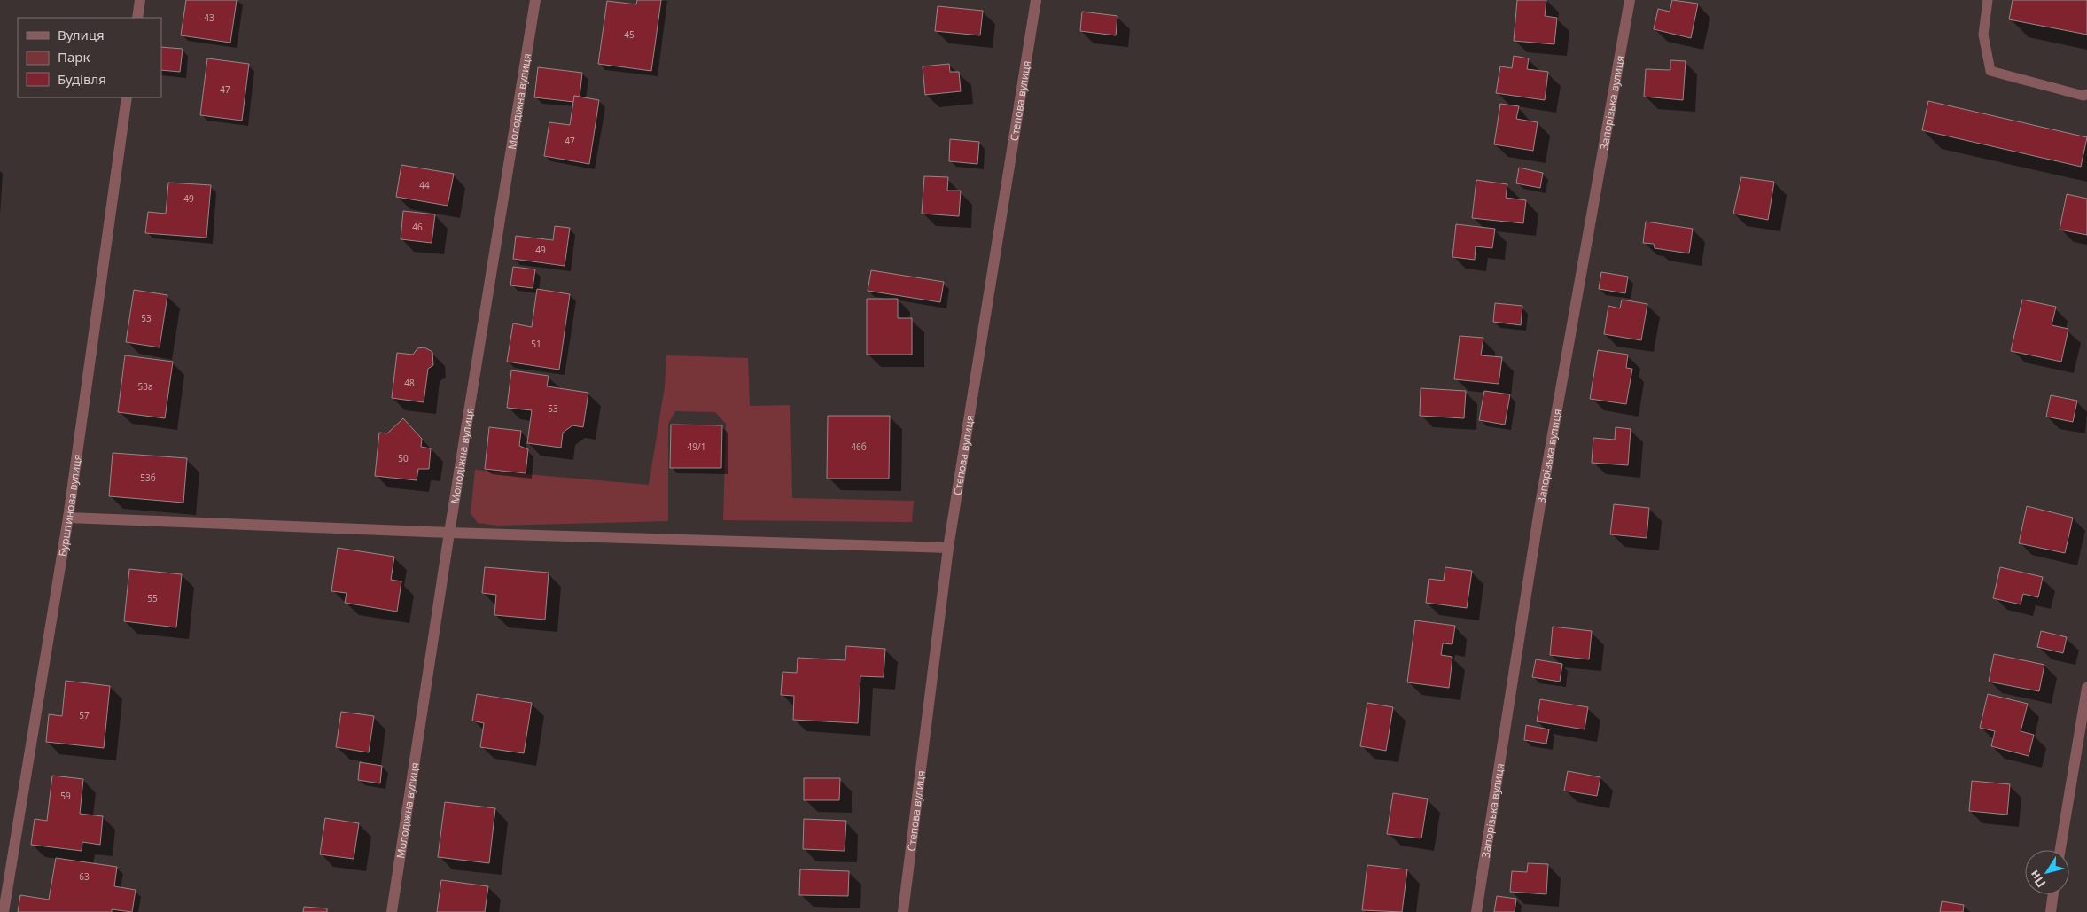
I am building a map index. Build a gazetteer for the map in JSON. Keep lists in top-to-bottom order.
{
  "streets": {
    "street": [
      "Молодіжна вулиця",
      "Степова вулиця",
      "Запорізька вулиця",
      "Бурштинова вулиця"
    ]
  },
  "house_numbers": [
    "43",
    "45",
    "47",
    "47",
    "44",
    "49",
    "46",
    "49",
    "53",
    "51",
    "48",
    "53а",
    "53",
    "49/1",
    "46б",
    "50",
    "53б",
    "55",
    "57",
    "59",
    "63"
  ],
  "legend": ["Вулиця", "Парк", "Будівля"],
  "north": "bottom left"
}
